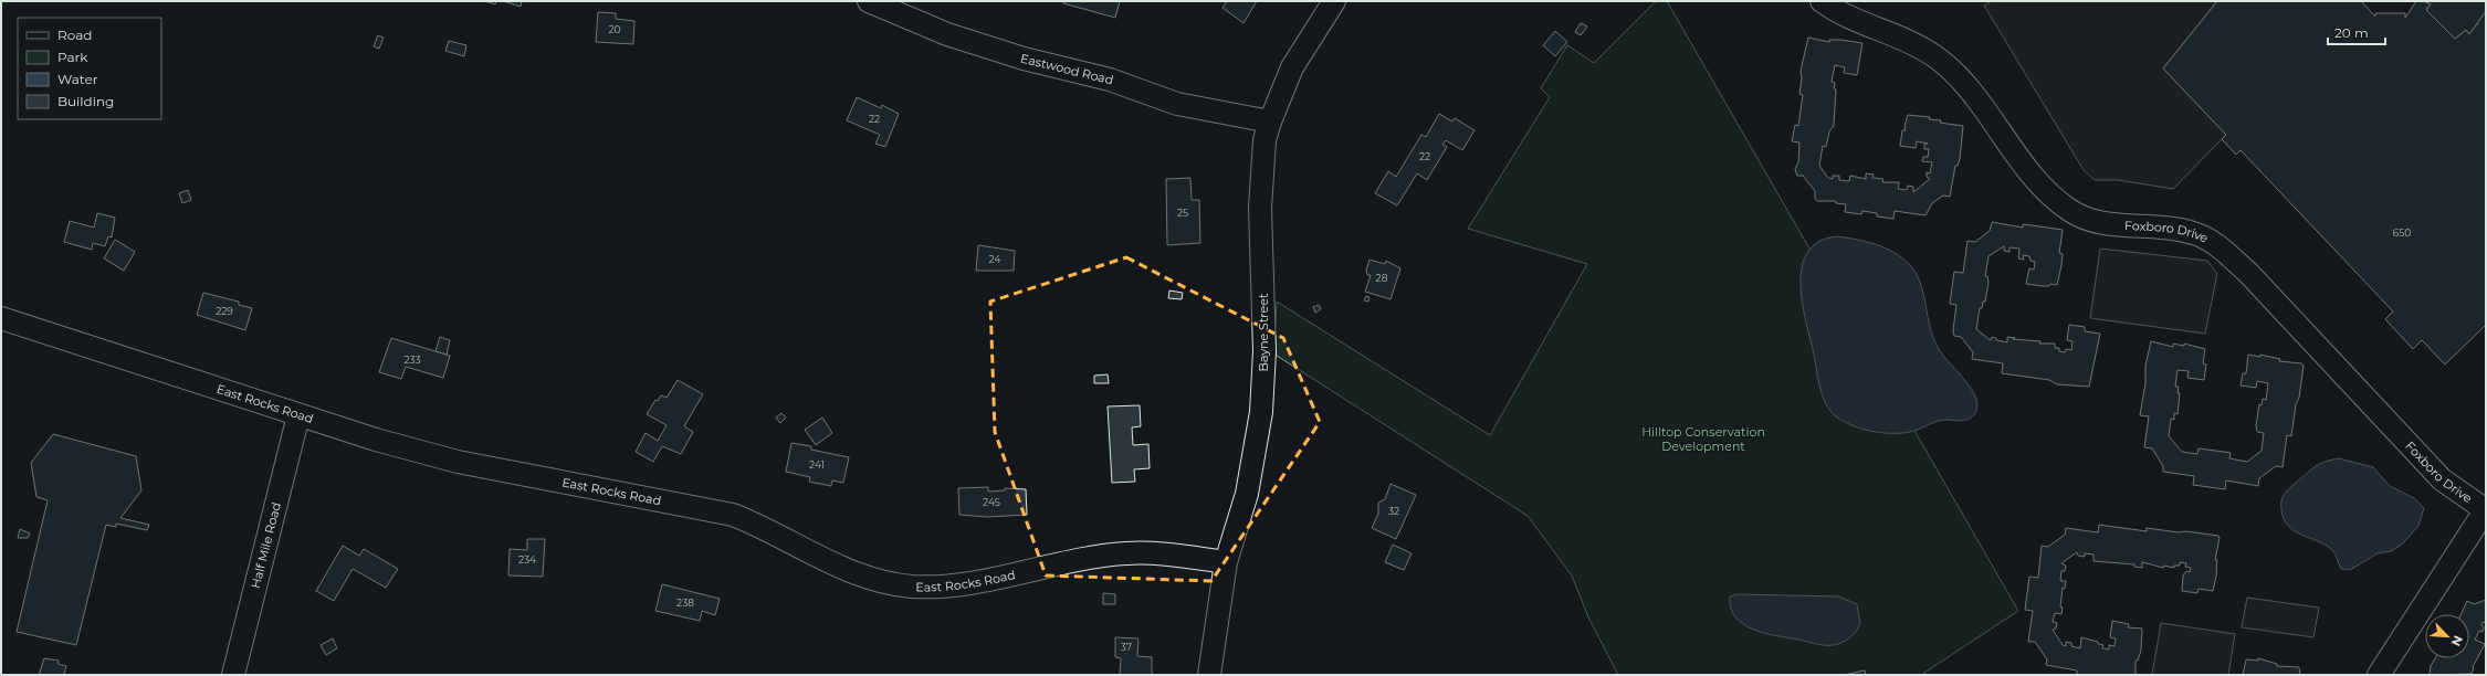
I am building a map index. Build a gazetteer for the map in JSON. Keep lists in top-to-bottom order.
{
  "streets": {
    "street": [
      "Eastwood Road",
      "Foxboro Drive",
      "Bayne Street",
      "East Rocks Road",
      "Half Mile Road"
    ]
  },
  "crossings": [
    ["Eastwood Road", "Bayne Street"],
    ["Bayne Street", "East Rocks Road"],
    ["East Rocks Road", "Half Mile Road"]
  ],
  "parks": ["Hilltop Conservation Development"],
  "house_numbers": [
    "20",
    "22",
    "22",
    "25",
    "650",
    "24",
    "28",
    "229",
    "233",
    "241",
    "245",
    "32",
    "234",
    "238",
    "37"
  ],
  "legend": [
    "Road",
    "Park",
    "Water",
    "Building"
  ],
  "scale_bar": "20 m",
  "north": "bottom right"
}
